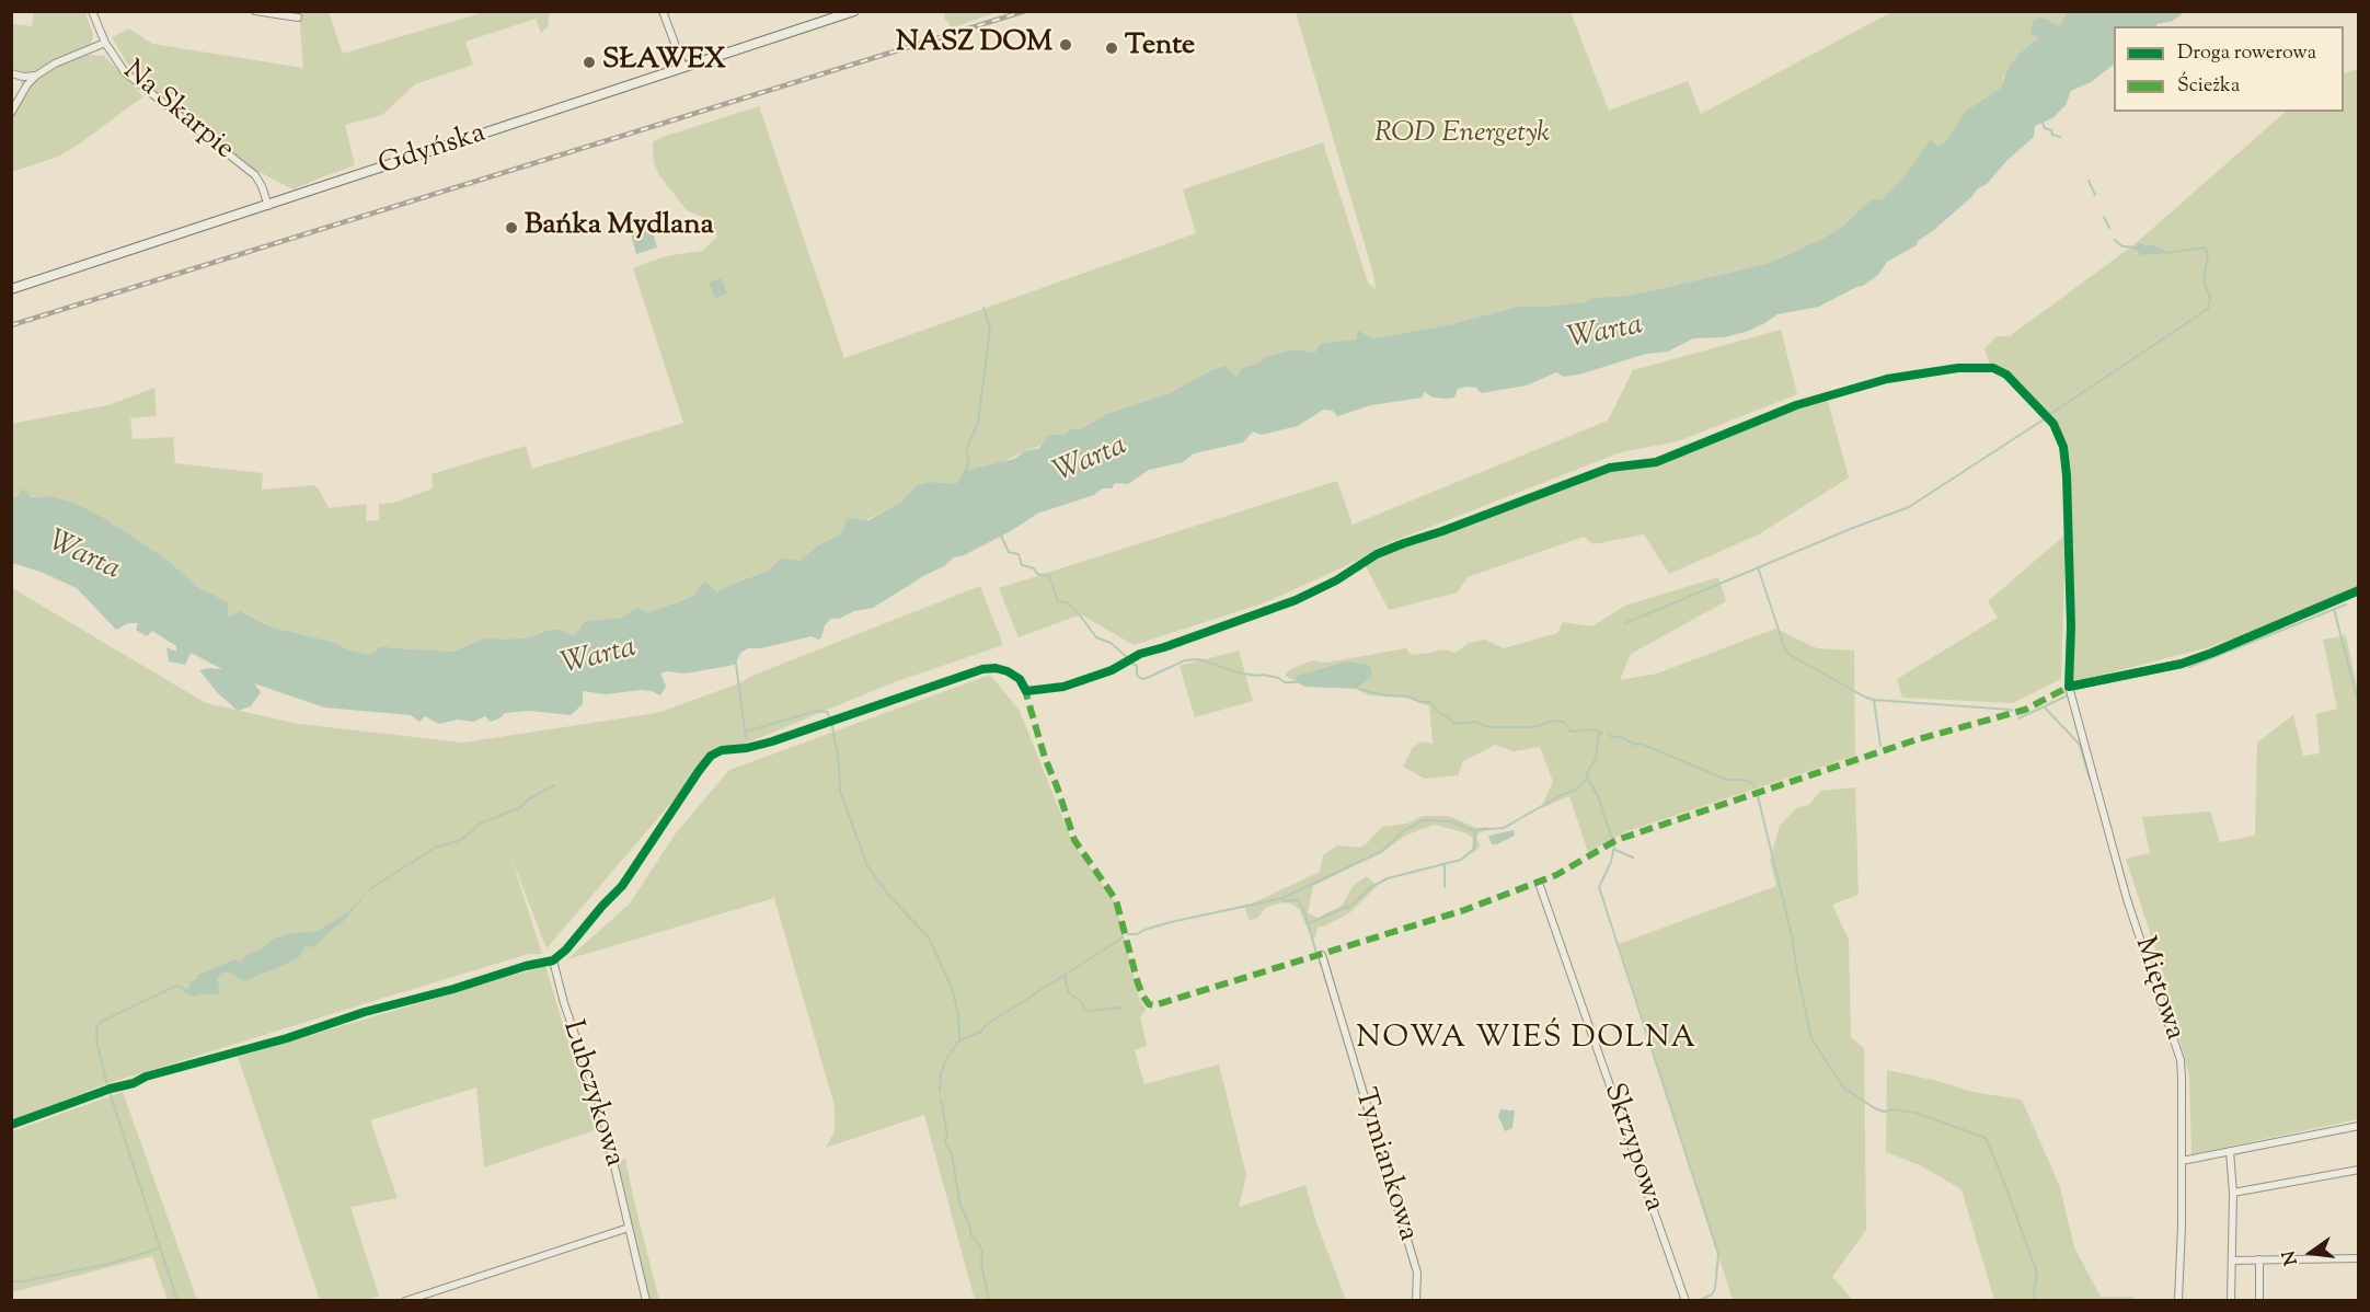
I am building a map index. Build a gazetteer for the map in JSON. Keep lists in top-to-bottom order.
{
  "streets": {
    "main road": ["Gdyńska"],
    "street": [
      "Na Skarpie",
      "Miętowa",
      "Lubczykowa",
      "Skrzypowa",
      "Tymiankowa"
    ]
  },
  "crossings": [
    ["Na Skarpie", "Gdyńska"]
  ],
  "districts": ["NOWA WIEŚ DOLNA"],
  "water": ["Warta"],
  "parks": ["ROD Energetyk"],
  "places": [
    "NASZ DOM",
    "Tente",
    "SŁAWEX",
    "Bańka Mydlana"
  ],
  "legend": ["Droga rowerowa", "Ścieżka"],
  "north": "left"
}
